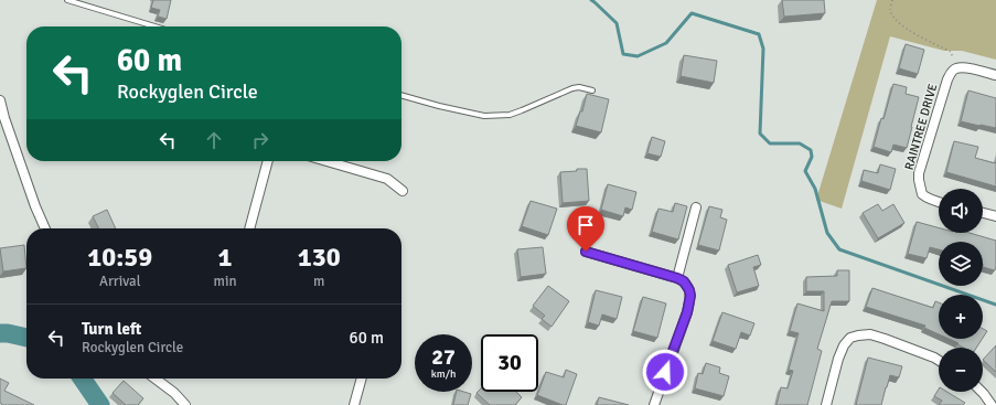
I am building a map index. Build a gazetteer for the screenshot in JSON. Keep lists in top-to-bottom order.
{
  "streets": {
    "street": ["RAINTREE DRIVE"]
  },
  "page": {
    "turn": ["60 m", "Rockyglen Circle"],
    "map_buttons": ["+", "−"],
    "eta": [
      "10:59",
      "Arrival",
      "1",
      "min",
      "130",
      "m"
    ],
    "list": [
      {
        "name": "Turn left",
        "note": "Rockyglen Circle",
        "value": "60 m"
      }
    ],
    "speed": "27 km/h",
    "limit": "30"
  }
}
